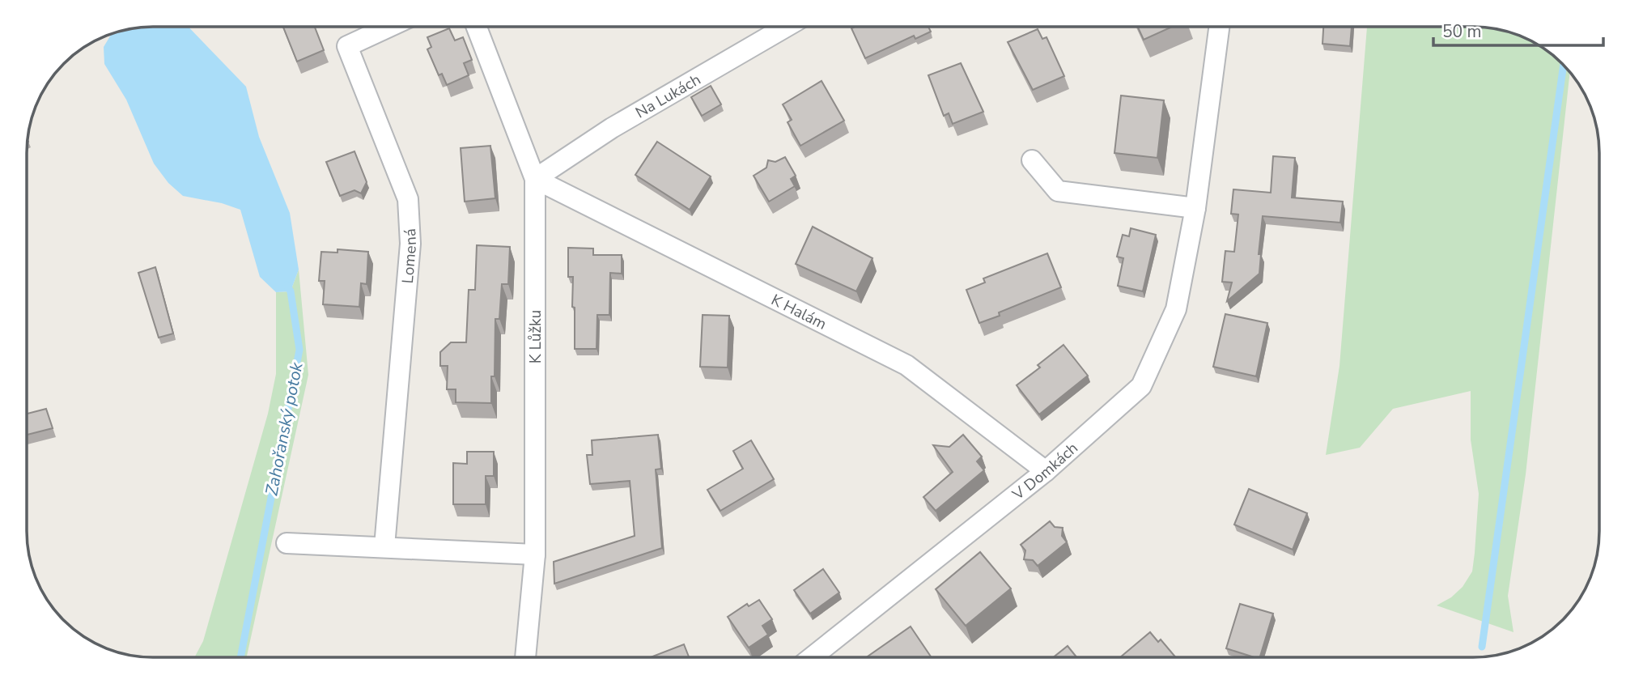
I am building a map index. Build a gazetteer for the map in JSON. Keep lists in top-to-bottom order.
{
  "streets": {
    "street": [
      "Na Lukách",
      "Lomená",
      "K Halám",
      "K Lůžku",
      "V Domkách"
    ]
  },
  "crossings": [
    ["Na Lukách", "K Halám"],
    ["Na Lukách", "K Lůžku"],
    ["K Halám", "K Lůžku"],
    ["K Halám", "V Domkách"]
  ],
  "water": ["Zahořanský potok"],
  "scale_bar": "50 m"
}
